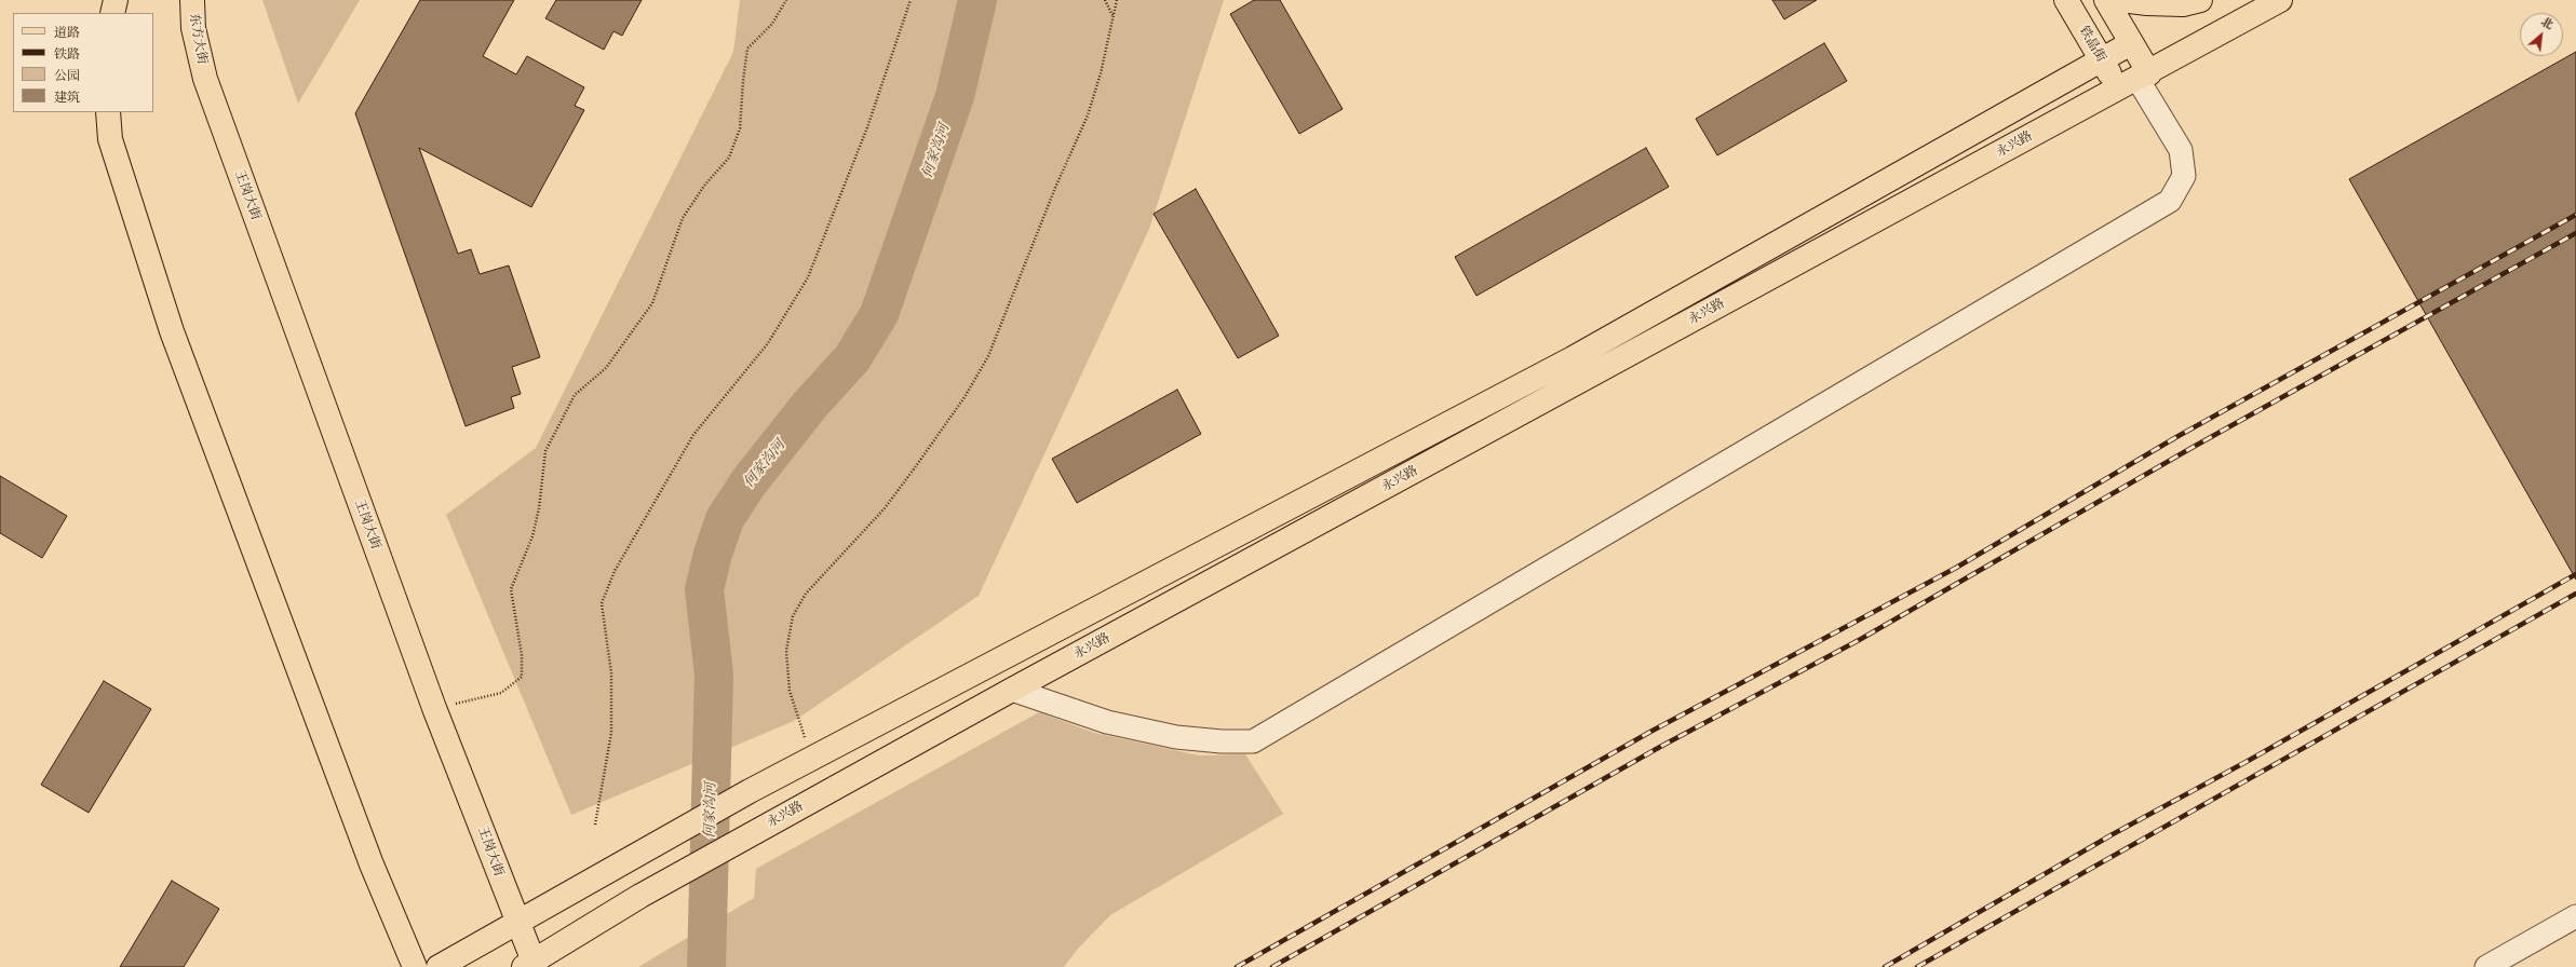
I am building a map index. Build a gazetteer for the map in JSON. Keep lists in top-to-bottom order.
{
  "streets": {
    "main road": [
      "东方大街",
      "铁晶街",
      "永兴路",
      "王岗大街"
    ]
  },
  "crossings": [
    ["东方大街", "王岗大街"],
    ["铁晶街", "永兴路"],
    ["永兴路", "王岗大街"]
  ],
  "water": ["何家沟河"],
  "legend": [
    "道路",
    "铁路",
    "公园",
    "建筑"
  ],
  "north": "top right"
}
